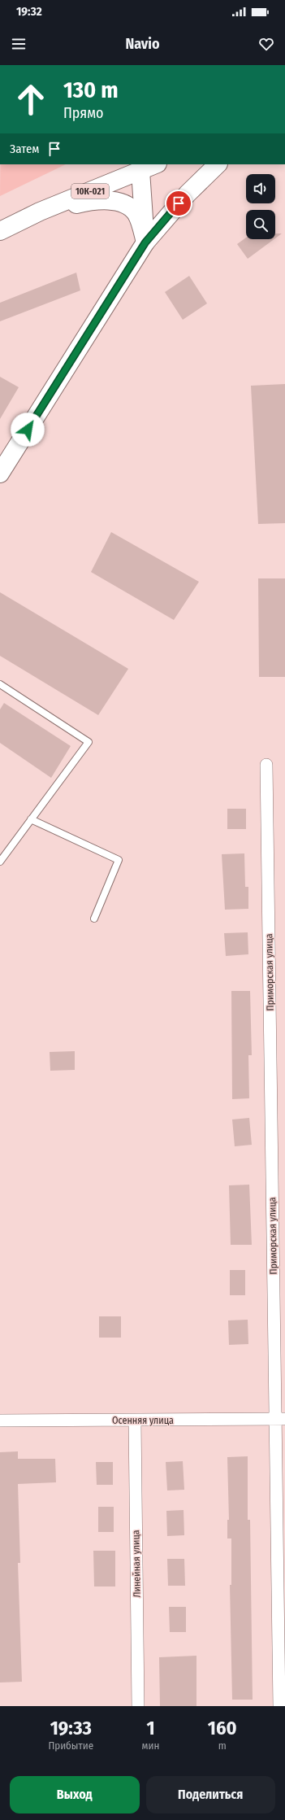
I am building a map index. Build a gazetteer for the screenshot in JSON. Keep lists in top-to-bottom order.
{
  "streets": {
    "main road": ["10К-021"],
    "street": ["Приморская улица", "Осенняя улица", "Линейная улица"]
  },
  "crossings": [
    ["Приморская улица", "Осенняя улица"],
    ["Осенняя улица", "Линейная улица"]
  ],
  "page": {
    "status": "19:32",
    "header": "Navio",
    "turn": ["130 m", "Прямо"],
    "then": "Затем",
    "eta": [
      "19:33",
      "Прибытие",
      "1",
      "мин",
      "160",
      "m"
    ],
    "buttons": ["Выход", "Поделиться"]
  }
}
